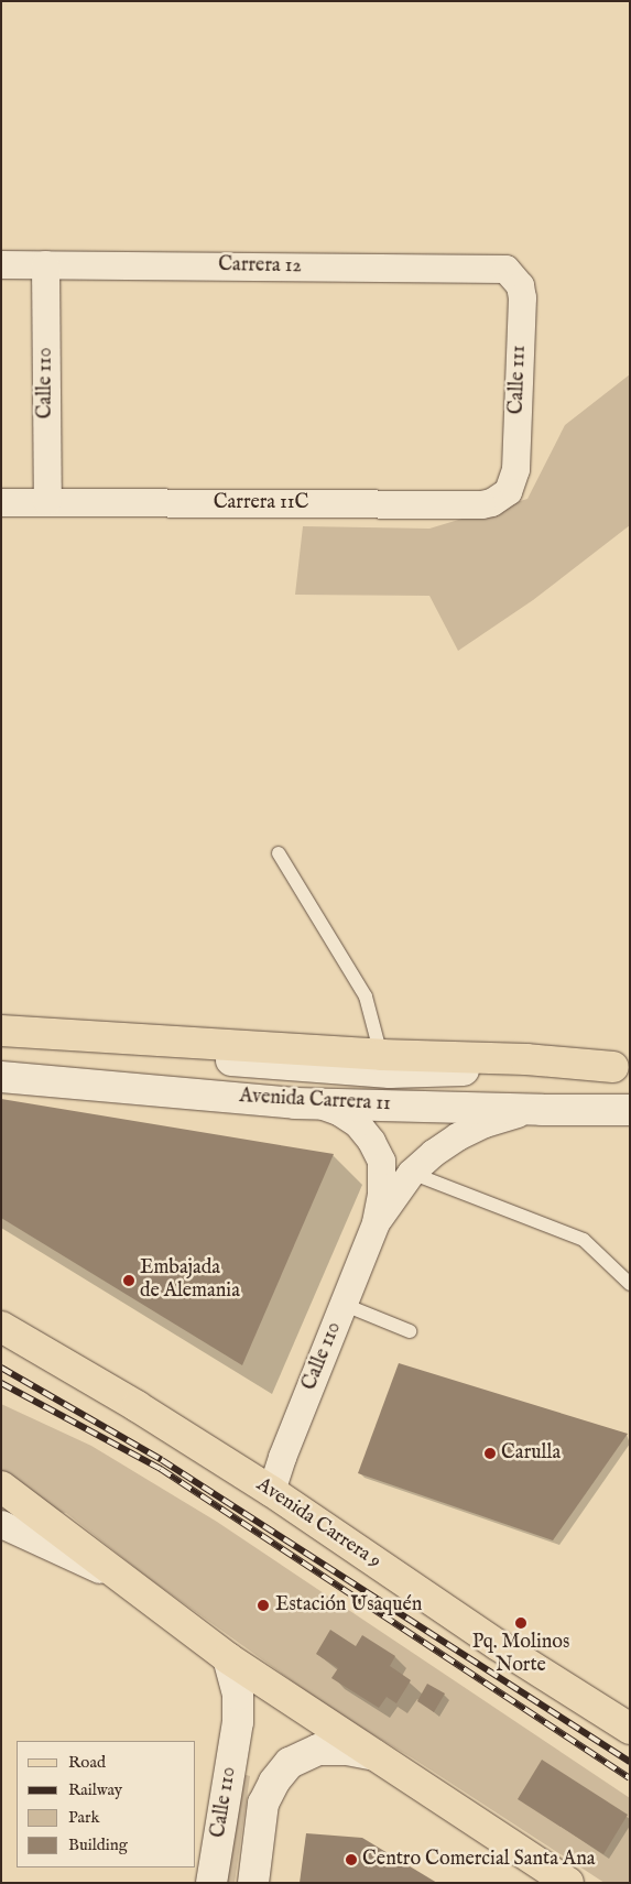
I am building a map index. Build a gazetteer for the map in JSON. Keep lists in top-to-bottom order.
{
  "streets": {
    "main road": ["Calle 110", "Avenida Carrera 11", "Avenida Carrera 9"],
    "street": ["Carrera 12", "Calle 111", "Carrera 11C"]
  },
  "crossings": [
    ["Carrera 12", "Calle 111"],
    ["Carrera 12", "Calle 110"],
    ["Calle 111", "Carrera 11C"],
    ["Calle 110", "Carrera 11C"],
    ["Calle 110", "Avenida Carrera 11"],
    ["Calle 110", "Avenida Carrera 9"]
  ],
  "places": [
    "Embajada de Alemania",
    "Carulla",
    "Estación Usaquén",
    "Pq. Molinos Norte",
    "Centro Comercial Santa Ana"
  ],
  "legend": [
    "Road",
    "Railway",
    "Park",
    "Building"
  ]
}
